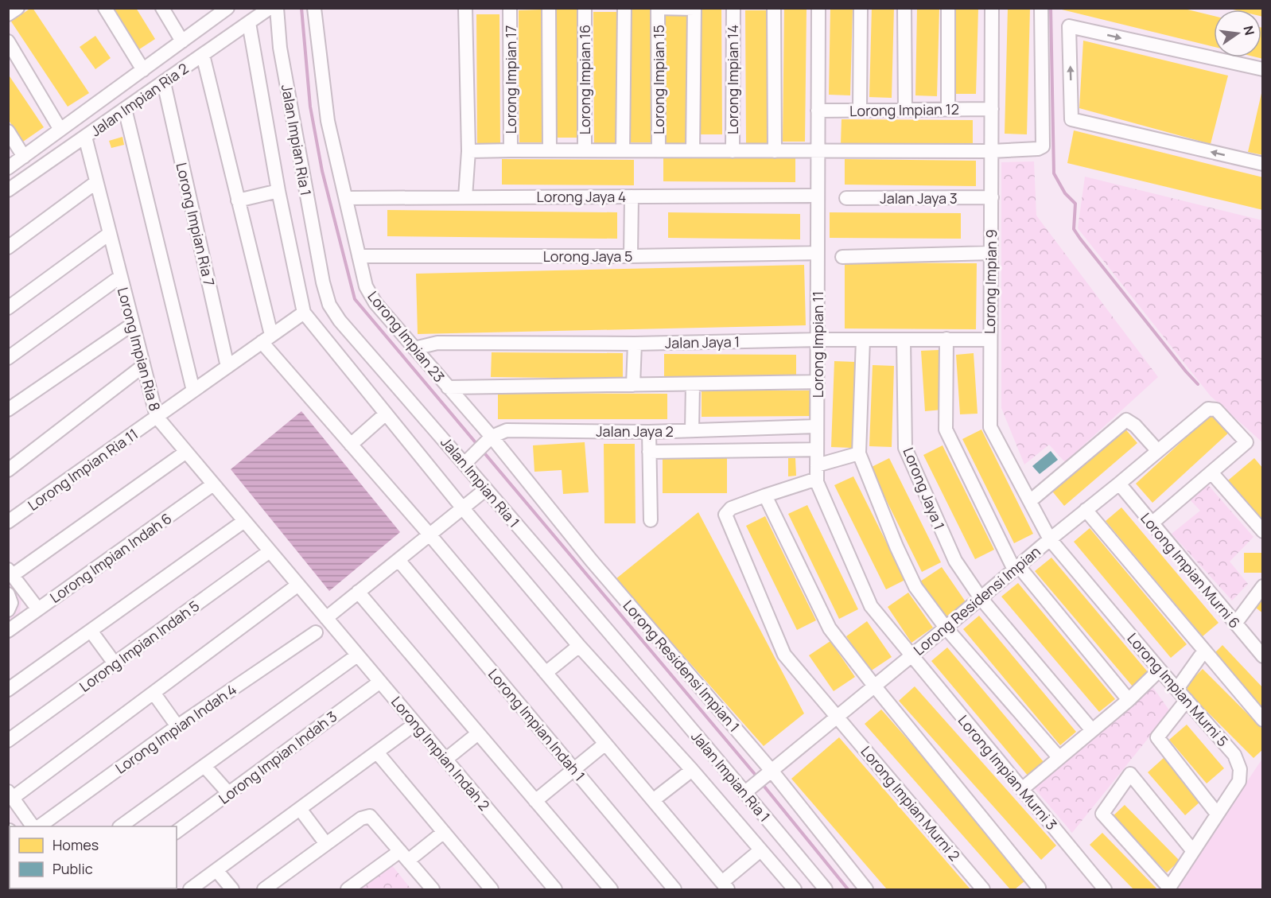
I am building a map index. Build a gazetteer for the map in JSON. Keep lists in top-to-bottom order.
{
  "streets": {
    "street": [
      "Lorong Impian 17",
      "Lorong Impian 16",
      "Lorong Impian 15",
      "Lorong Impian 14",
      "Jalan Impian Ria 2",
      "Lorong Impian 12",
      "Jalan Impian Ria 1",
      "Lorong Jaya 4",
      "Jalan Jaya 3",
      "Lorong Impian Ria 7",
      "Lorong Jaya 5",
      "Lorong Impian 9",
      "Lorong Impian 23",
      "Jalan Jaya 1",
      "Lorong Impian 11",
      "Lorong Impian Ria 8",
      "Jalan Jaya 2",
      "Lorong Impian Ria 11",
      "Lorong Jaya 1",
      "Lorong Impian Indah 6",
      "Lorong Impian Murni 6",
      "Lorong Residensi Impian",
      "Lorong Impian Indah 5",
      "Lorong Residensi Impian 1",
      "Lorong Impian Murni 5",
      "Lorong Impian Indah 1",
      "Lorong Impian Indah 4",
      "Lorong Impian Indah 2",
      "Lorong Impian Indah 3",
      "Lorong Impian Murni 3",
      "Lorong Impian Murni 2"
    ]
  },
  "crossings": [
    ["Jalan Impian Ria 2", "Jalan Impian Ria 1"],
    ["Jalan Impian Ria 2", "Lorong Impian Ria 7"],
    ["Jalan Impian Ria 2", "Lorong Impian Ria 8"],
    ["Lorong Impian 12", "Lorong Impian 9"],
    ["Lorong Impian 12", "Lorong Impian 11"],
    ["Jalan Impian Ria 1", "Jalan Jaya 2"],
    ["Jalan Impian Ria 1", "Lorong Impian Ria 11"],
    ["Jalan Impian Ria 1", "Lorong Residensi Impian"],
    ["Lorong Jaya 4", "Lorong Impian 23"],
    ["Lorong Jaya 4", "Lorong Impian 11"],
    ["Jalan Jaya 3", "Lorong Impian 9"],
    ["Lorong Impian Ria 7", "Lorong Impian Ria 11"],
    ["Lorong Jaya 5", "Lorong Impian 23"],
    ["Lorong Jaya 5", "Lorong Impian 11"],
    ["Lorong Impian 9", "Jalan Jaya 1"],
    ["Lorong Impian 9", "Lorong Residensi Impian"],
    ["Lorong Impian 9", "Lorong Impian Murni 5"],
    ["Lorong Impian 23", "Jalan Jaya 1"],
    ["Lorong Impian 23", "Jalan Jaya 2"],
    ["Lorong Impian 23", "Lorong Residensi Impian 1"],
    ["Jalan Jaya 1", "Lorong Impian 11"],
    ["Jalan Jaya 1", "Lorong Jaya 1"],
    ["Lorong Impian 11", "Jalan Jaya 2"],
    ["Lorong Impian 11", "Lorong Residensi Impian"],
    ["Lorong Impian 11", "Lorong Impian Murni 3"],
    ["Lorong Impian Ria 8", "Lorong Impian Ria 11"],
    ["Lorong Impian Ria 8", "Lorong Impian Indah 6"],
    ["Lorong Impian Ria 8", "Lorong Impian Indah 5"],
    ["Lorong Impian Ria 8", "Lorong Impian Indah 2"],
    ["Lorong Jaya 1", "Lorong Residensi Impian"],
    ["Lorong Impian Murni 6", "Lorong Residensi Impian"],
    ["Lorong Residensi Impian", "Lorong Residensi Impian 1"],
    ["Lorong Residensi Impian", "Lorong Impian Murni 5"],
    ["Lorong Residensi Impian", "Lorong Impian Murni 3"],
    ["Lorong Residensi Impian", "Lorong Impian Murni 2"],
    ["Lorong Impian Indah 2", "Lorong Impian Indah 3"]
  ],
  "legend": ["Homes", "Public"],
  "north": "right"
}
